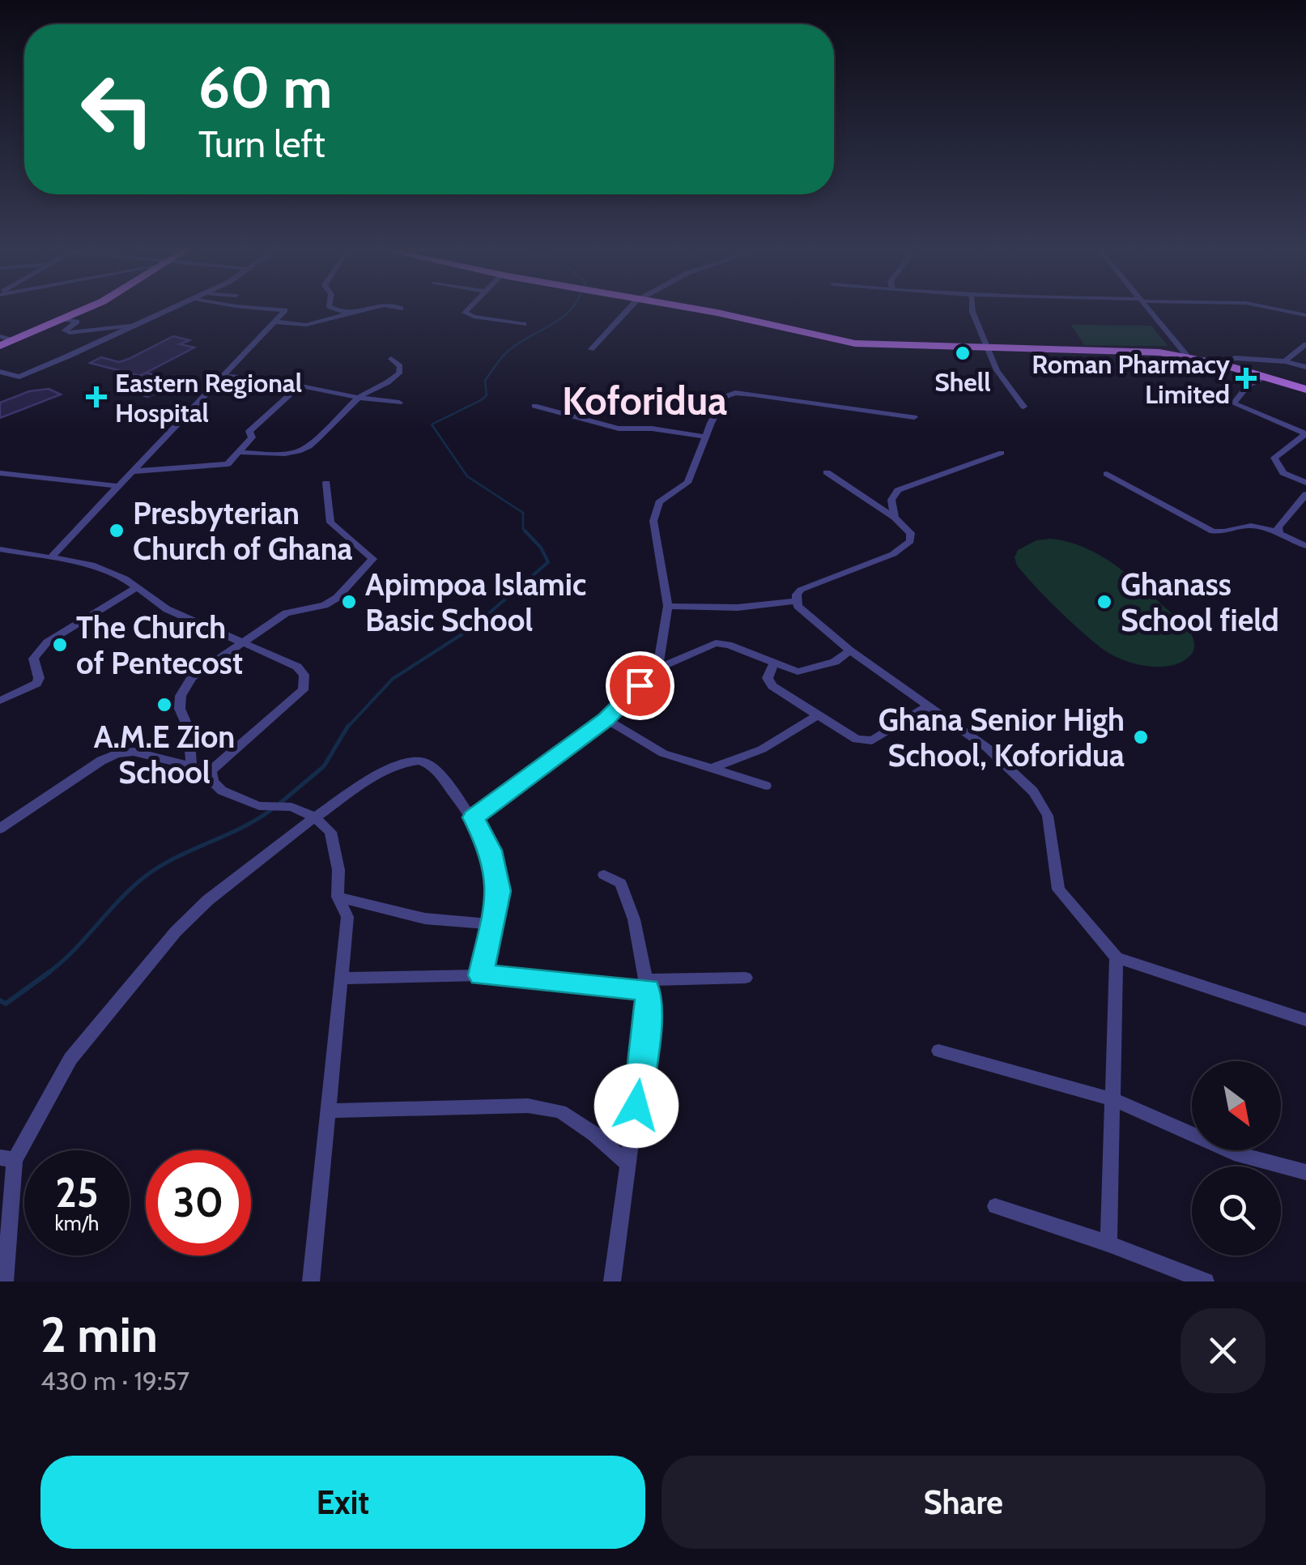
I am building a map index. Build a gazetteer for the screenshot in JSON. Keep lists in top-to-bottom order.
{
  "districts": ["Koforidua"],
  "places": {
    "other": [
      "Shell",
      "Presbyterian Church of Ghana",
      "Apimpoa Islamic Basic School",
      "Ghanass School field",
      "The Church of Pentecost",
      "A.M.E Zion School",
      "Ghana Senior High School, Koforidua"
    ],
    "health": ["Roman Pharmacy Limited", "Eastern Regional Hospital"]
  },
  "north": "bottom right",
  "page": {
    "turn": ["60 m", "Turn left"],
    "speed": "25 km/h",
    "limit": "30",
    "heading": ["2 min", "430 m · 19:57"],
    "buttons": ["Exit", "Share"]
  }
}
